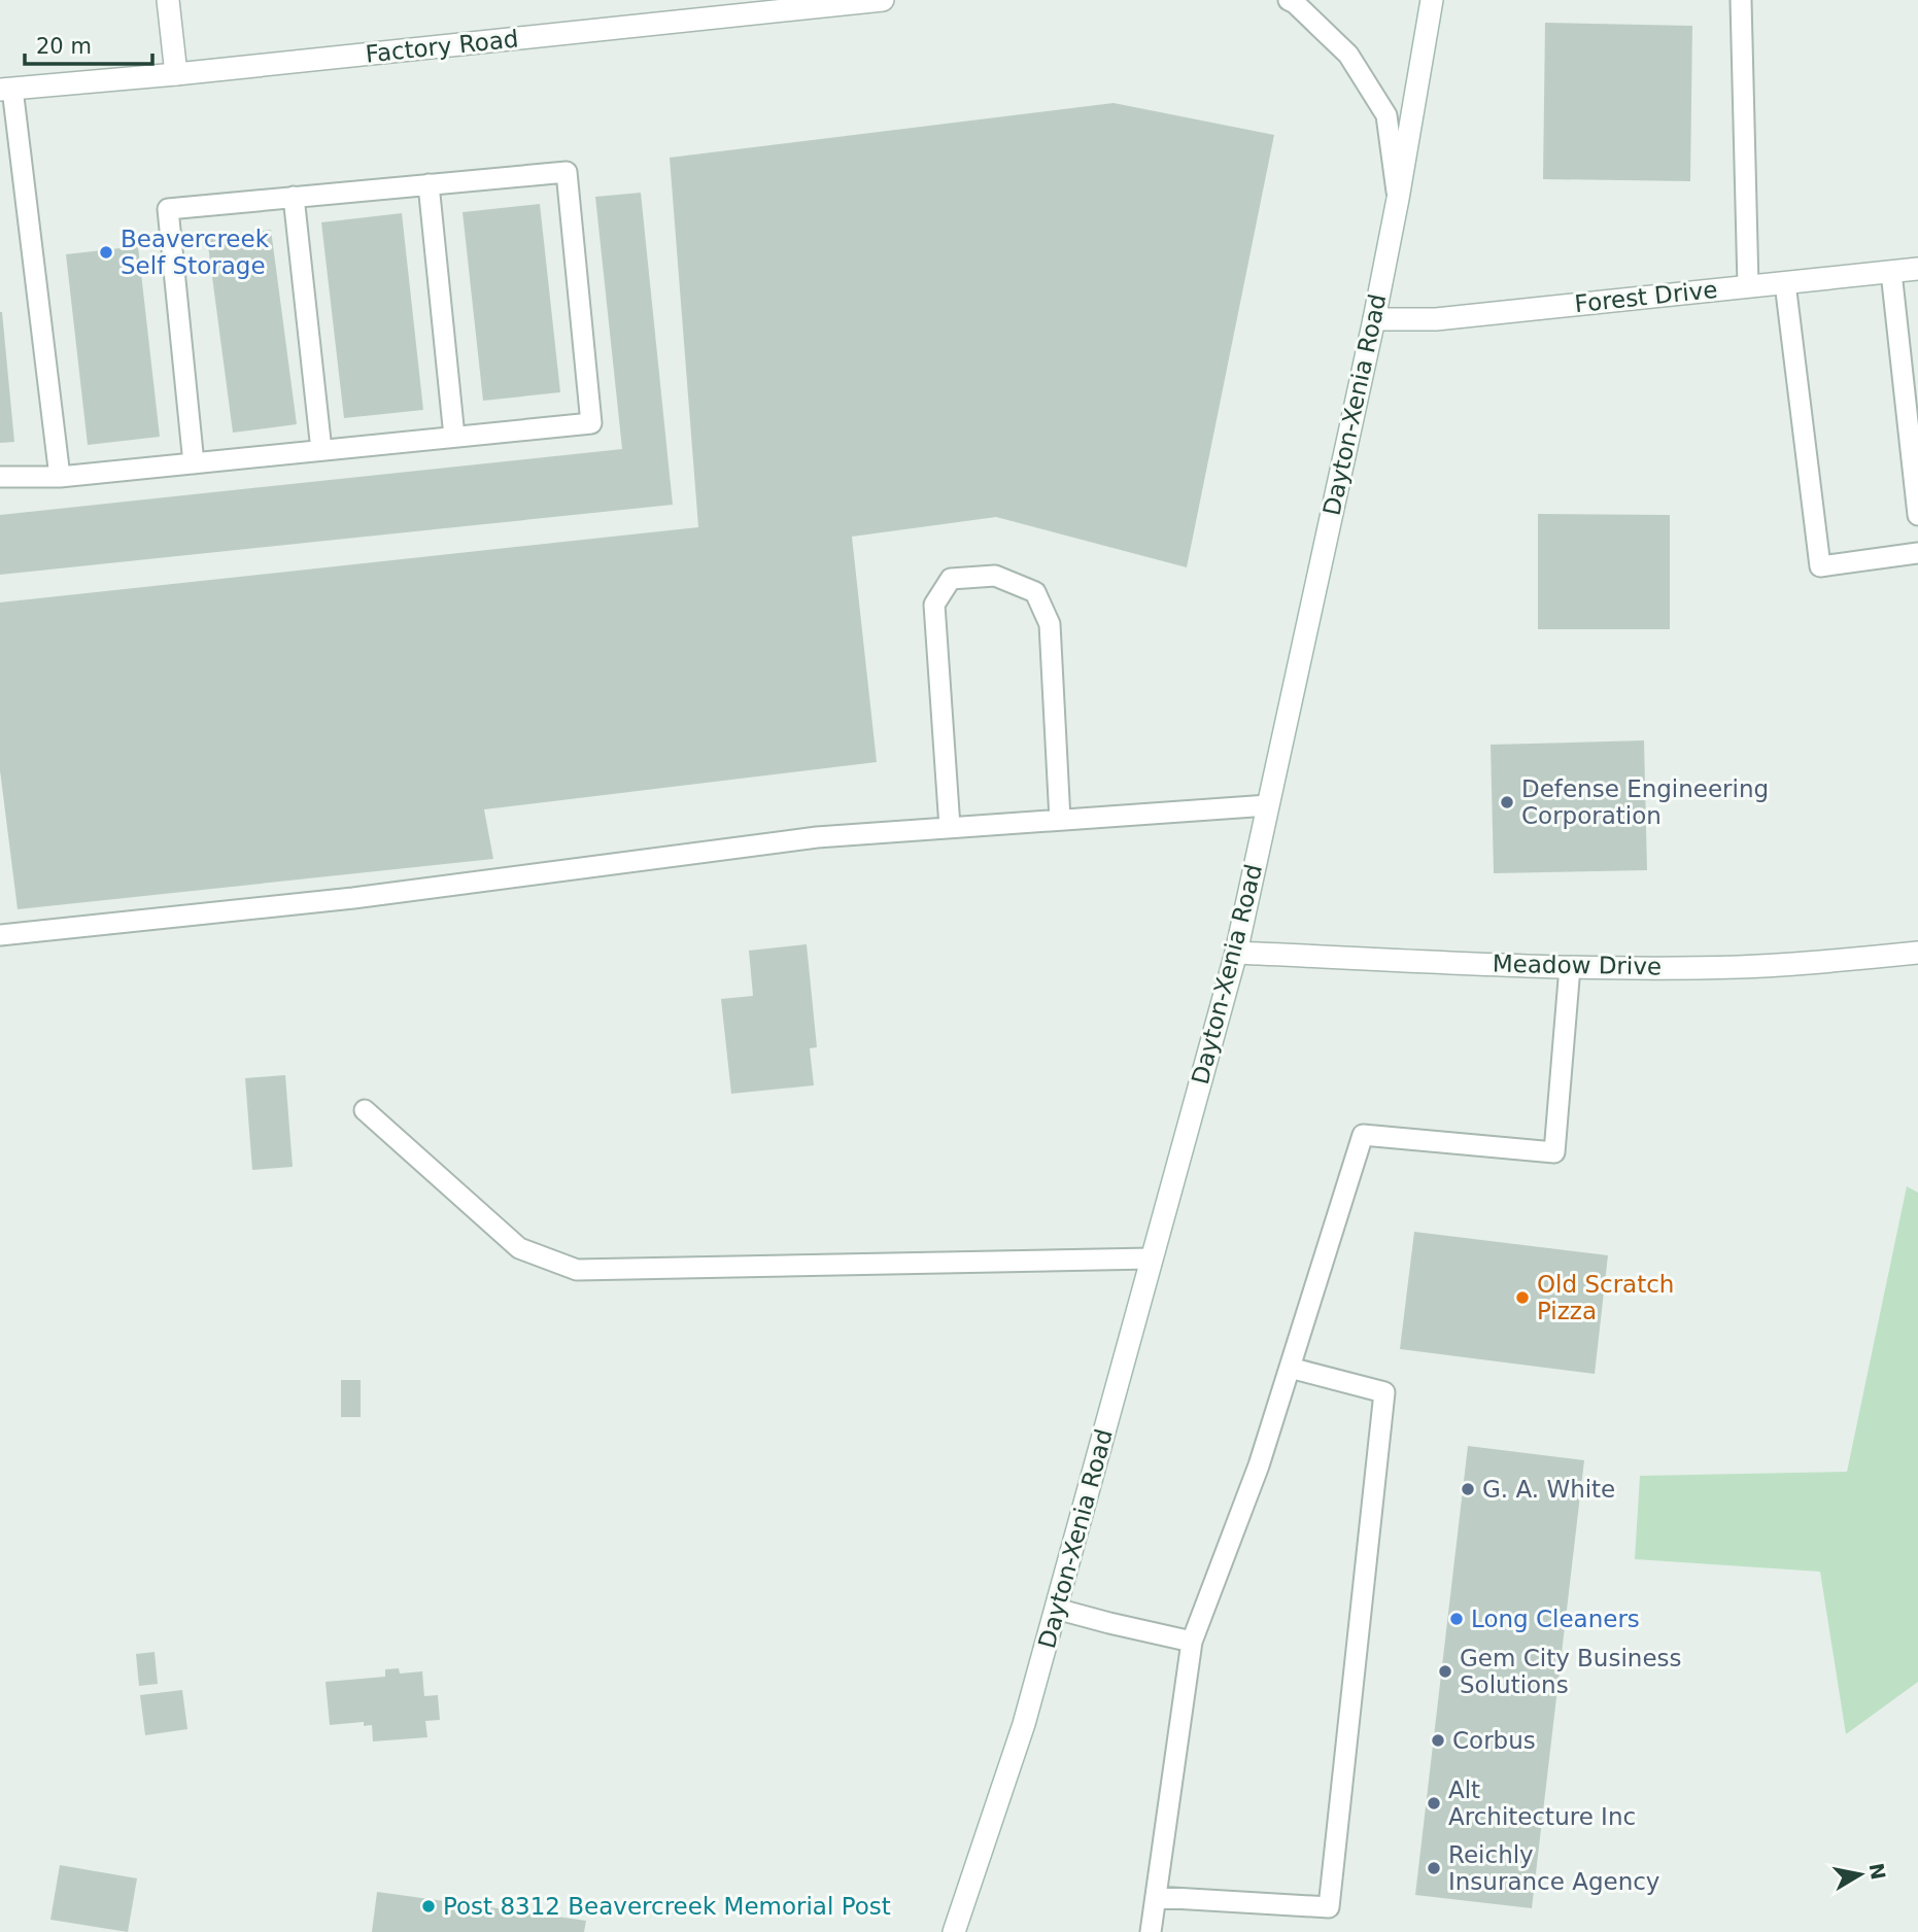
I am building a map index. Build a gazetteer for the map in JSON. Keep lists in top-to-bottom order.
{
  "streets": {
    "street": [
      "Factory Road",
      "Forest Drive",
      "Dayton-Xenia Road",
      "Meadow Drive"
    ]
  },
  "crossings": [
    ["Forest Drive", "Dayton-Xenia Road"],
    ["Dayton-Xenia Road", "Meadow Drive"]
  ],
  "places": [
    "Beavercreek Self Storage",
    "Defense Engineering Corporation",
    "Old Scratch Pizza",
    "G. A. White",
    "Long Cleaners",
    "Gem City Business Solutions",
    "Corbus",
    "Alt Architecture Inc",
    "Reichly Insurance Agency",
    "Post 8312 Beavercreek Memorial Post"
  ],
  "scale_bar": "20 m",
  "north": "right"
}
